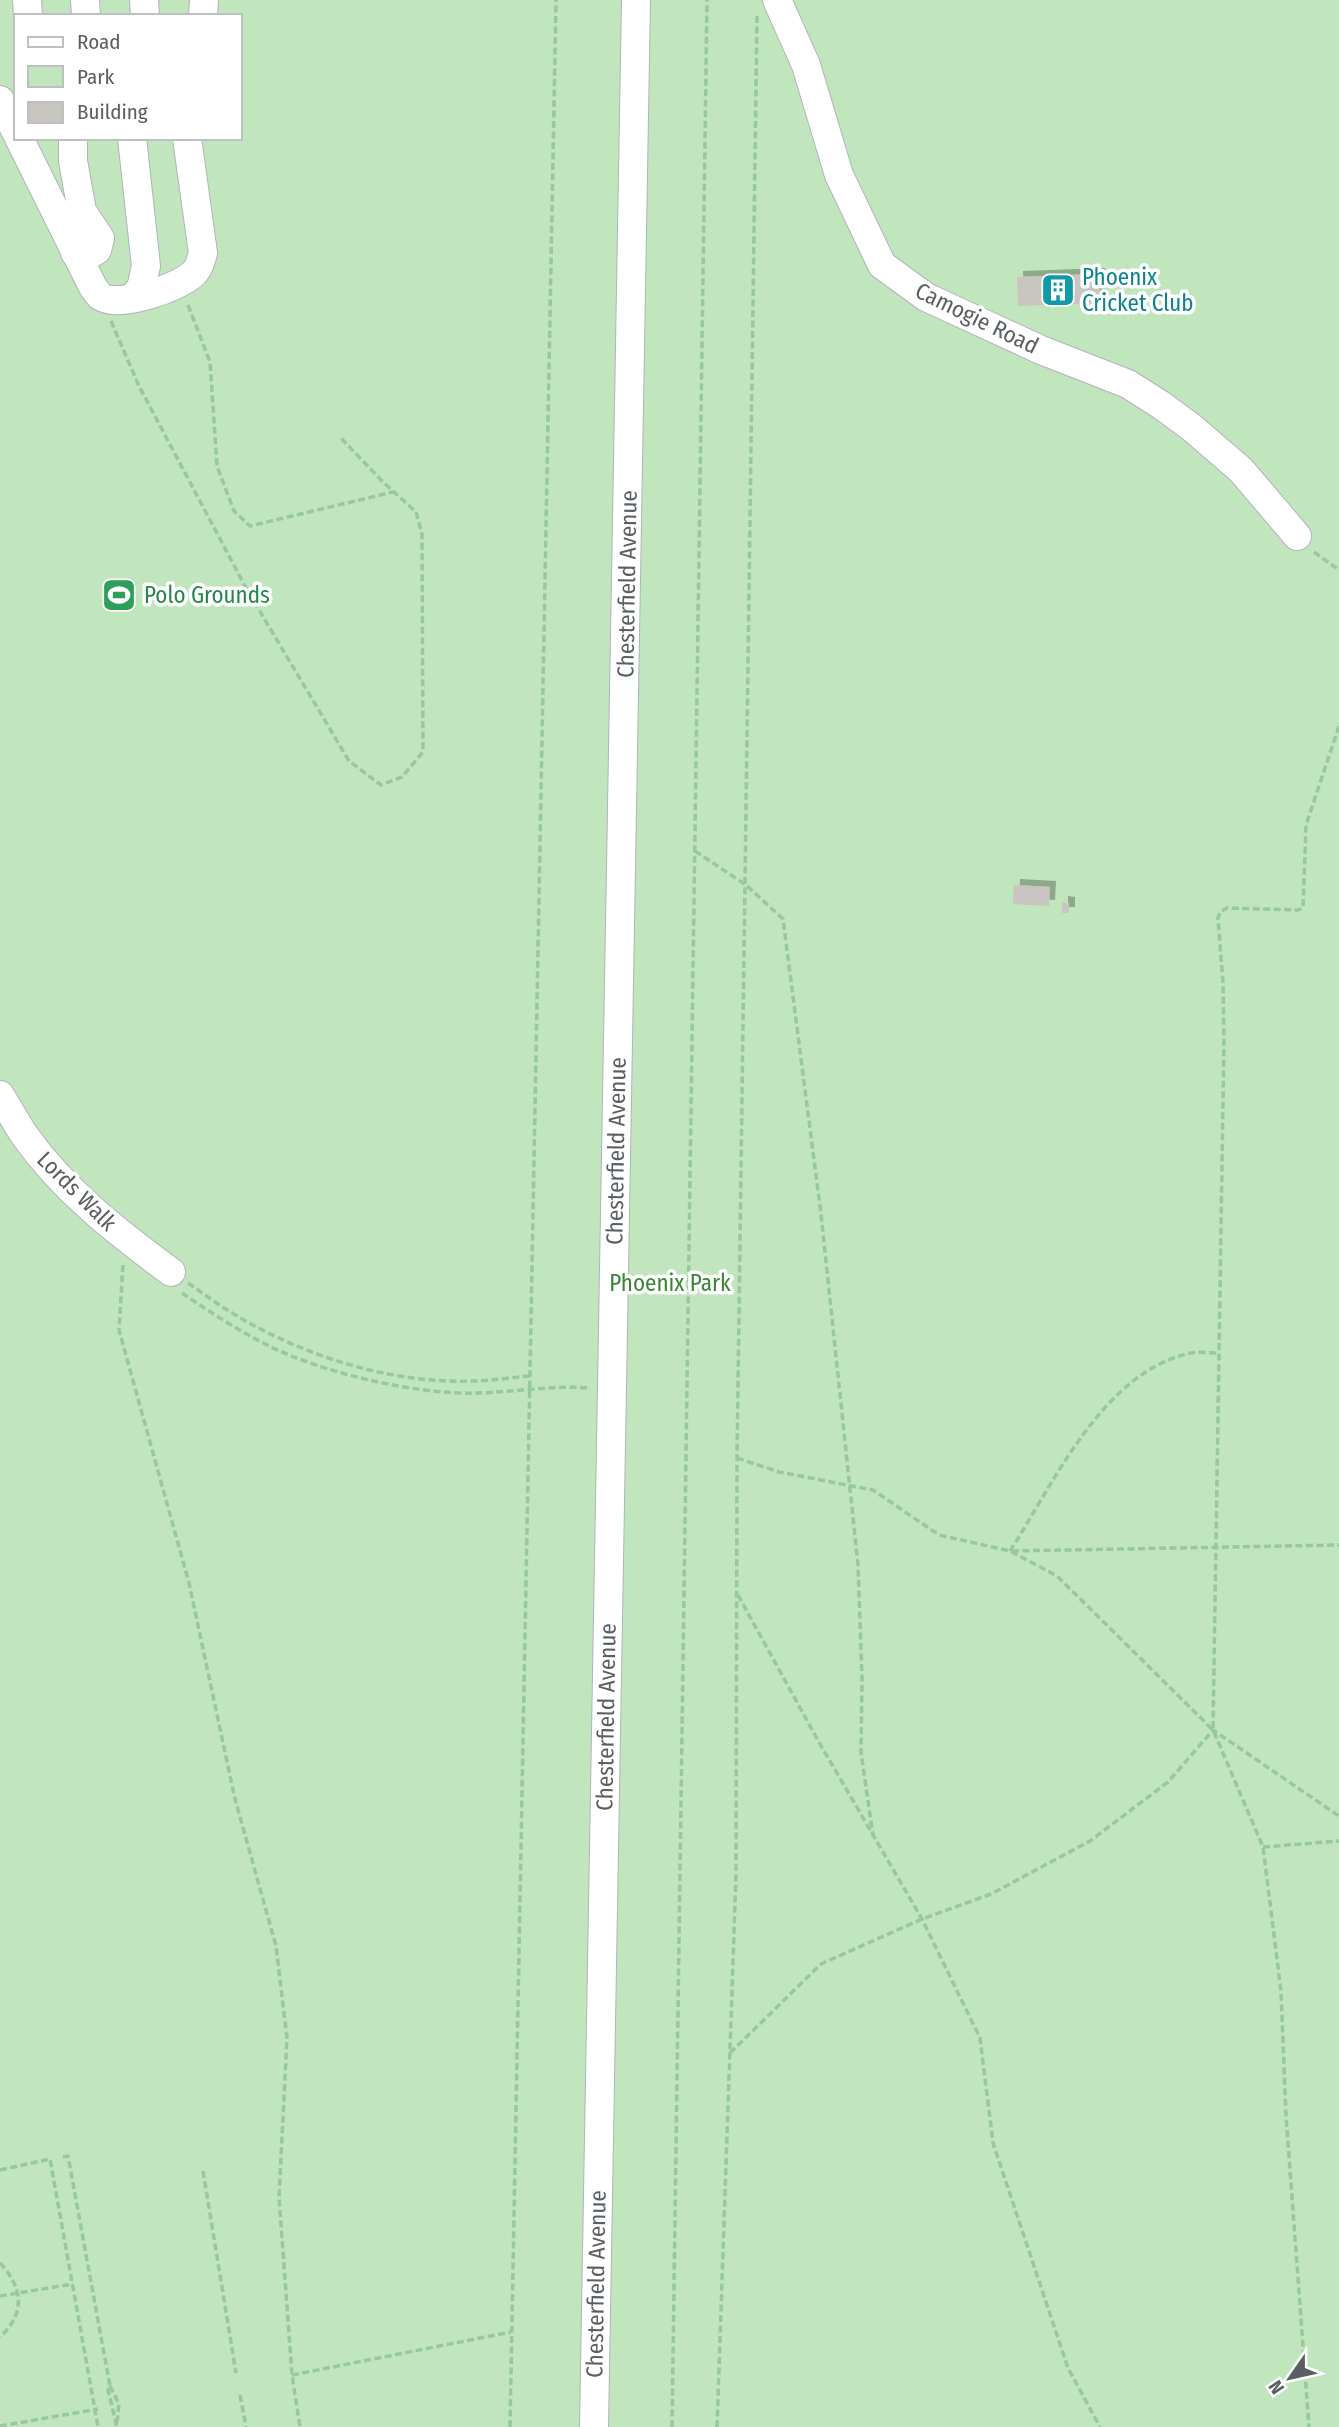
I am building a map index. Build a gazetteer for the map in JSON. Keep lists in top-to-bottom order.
{
  "streets": {
    "street": ["Camogie Road", "Chesterfield Avenue", "Lords Walk"]
  },
  "parks": ["Phoenix Park"],
  "places": {
    "building": ["Phoenix Cricket Club"],
    "sports": ["Polo Grounds"]
  },
  "legend": ["Road", "Park", "Building"],
  "north": "bottom left"
}
